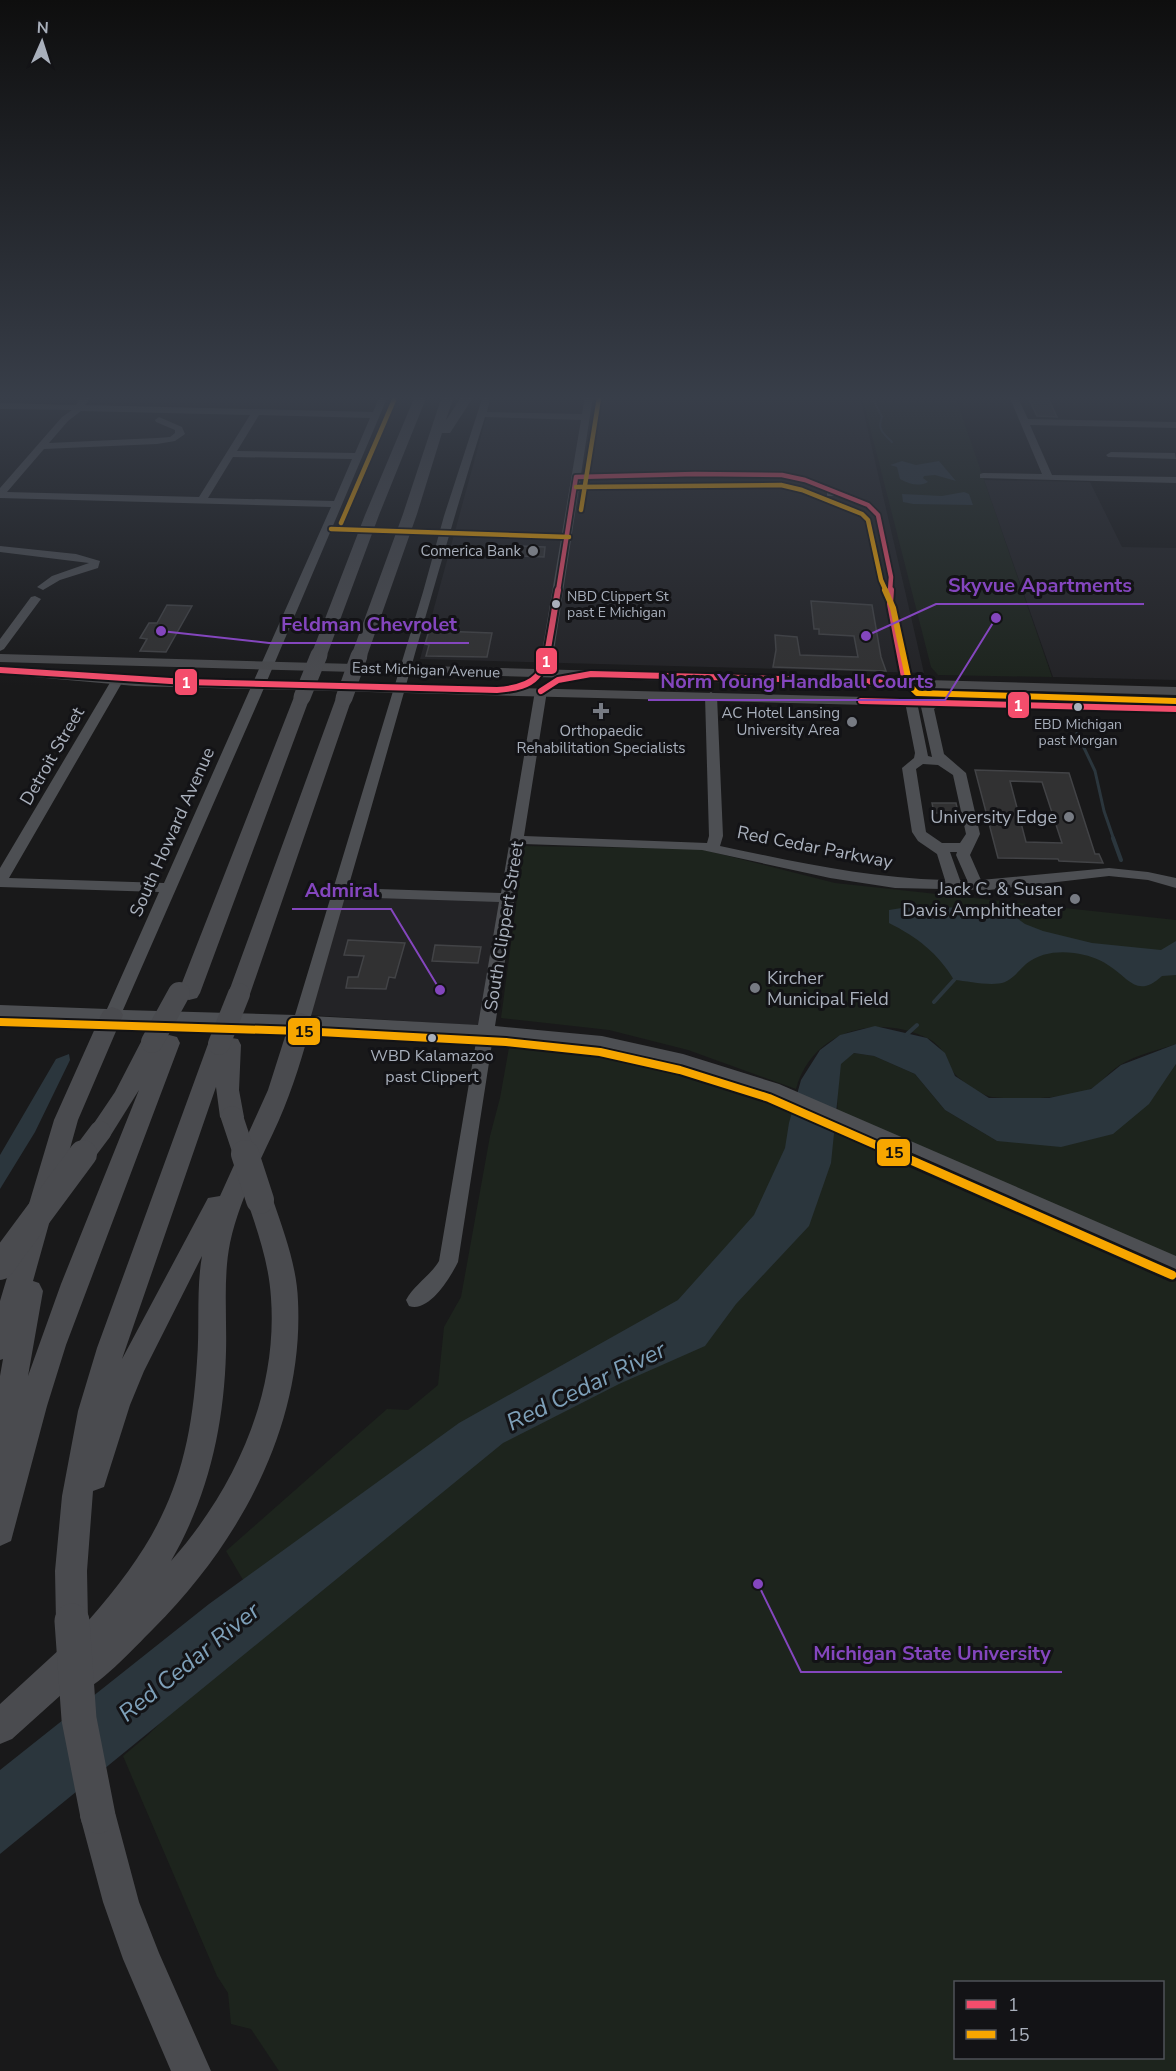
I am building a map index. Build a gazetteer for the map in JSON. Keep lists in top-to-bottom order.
{
  "streets": {
    "main road": ["East Michigan Avenue"],
    "street": [
      "Detroit Street",
      "South Howard Avenue",
      "Red Cedar Parkway",
      "South Clippert Street"
    ]
  },
  "crossings": [
    ["East Michigan Avenue", "Detroit Street"],
    ["East Michigan Avenue", "South Howard Avenue"],
    ["East Michigan Avenue", "South Clippert Street"],
    ["Red Cedar Parkway", "South Clippert Street"]
  ],
  "water": ["Red Cedar River"],
  "places": {
    "other": [
      "Comerica Bank",
      "NBD Clippert St past E Michigan",
      "Norm Young Handball Courts",
      "Feldman Chevrolet",
      "Skyvue Apartments",
      "EBD Michigan past Morgan",
      "AC Hotel Lansing University Area",
      "University Edge",
      "Jack C. & Susan Davis Amphitheater",
      "Kircher Municipal Field",
      "Admiral",
      "WBD Kalamazoo past Clippert",
      "Michigan State University"
    ],
    "health": ["Orthopaedic Rehabilitation Specialists"]
  },
  "lines": ["transit line 1", "transit line 15"],
  "legend": ["1", "15"],
  "north": "top"
}
